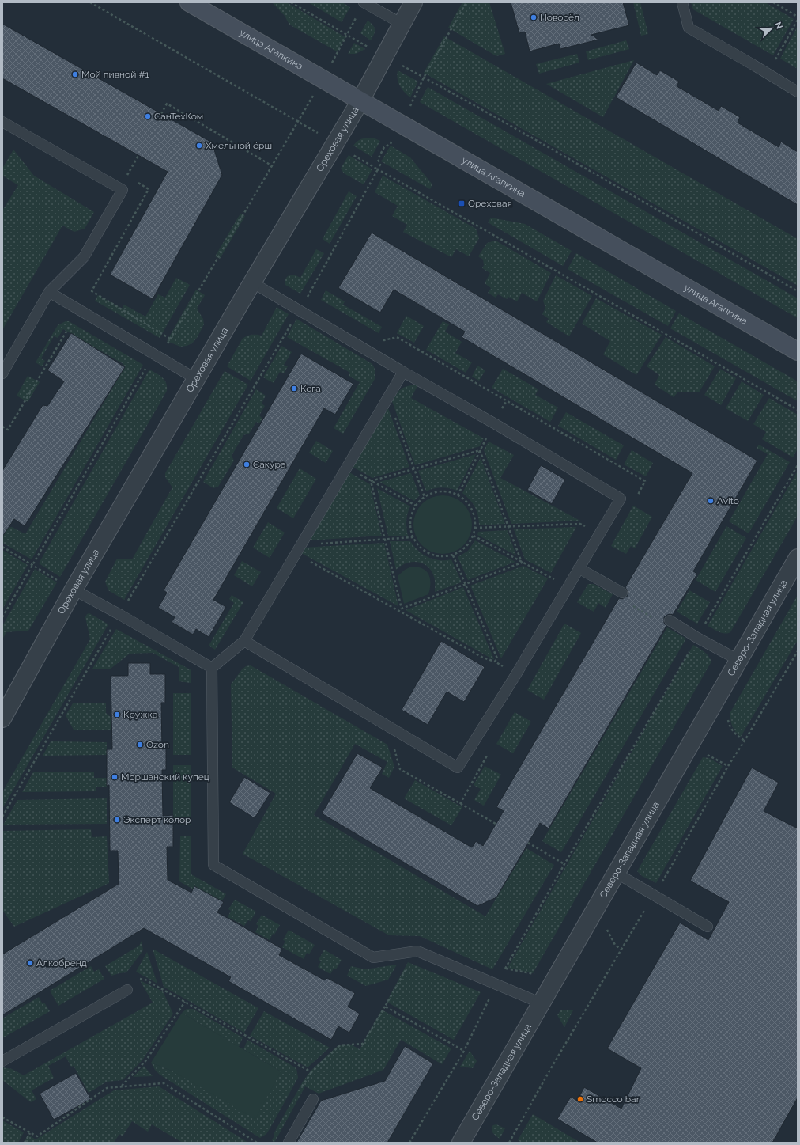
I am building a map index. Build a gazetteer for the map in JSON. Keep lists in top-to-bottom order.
{
  "streets": {
    "main road": ["улица Агапкина"],
    "street": ["Ореховая улица", "Северо-Западная улица"]
  },
  "crossings": [
    ["улица Агапкина", "Ореховая улица"]
  ],
  "places": {
    "other": [
      "Новосёл",
      "Мой пивной #1",
      "СанТехКом",
      "Хмельной ёрш",
      "Кега",
      "Сакура",
      "Avito",
      "Кружка",
      "Ozon",
      "Моршанский купец",
      "Эксперт колор",
      "Алкобренд",
      "Smocco bar"
    ],
    "transit": ["Ореховая"]
  },
  "north": "top right"
}
